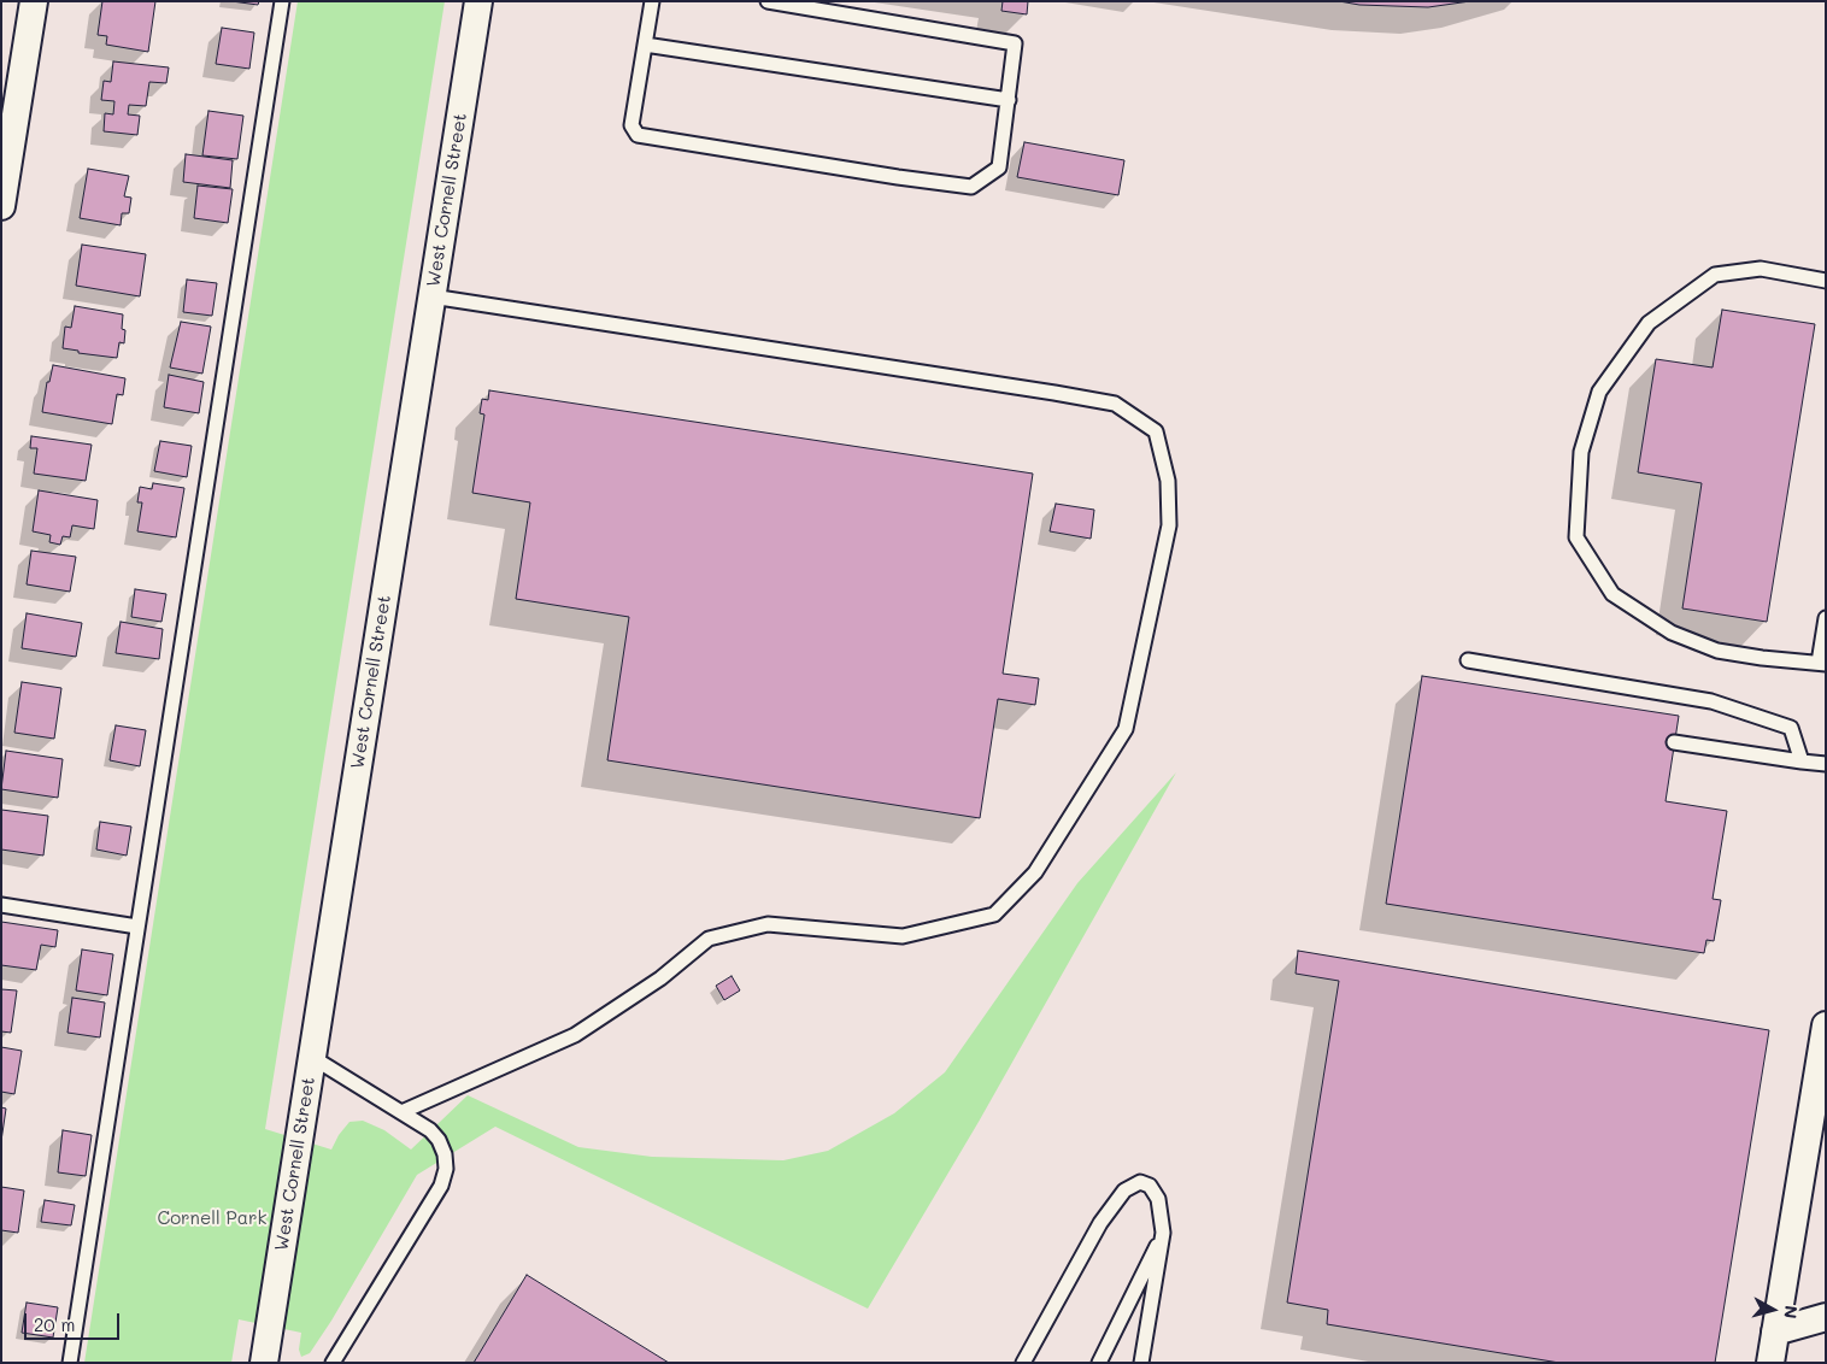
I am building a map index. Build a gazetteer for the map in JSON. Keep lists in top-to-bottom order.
{
  "streets": {
    "street": ["West Cornell Street"]
  },
  "parks": ["Cornell Park"],
  "scale_bar": "20 m",
  "north": "right"
}
